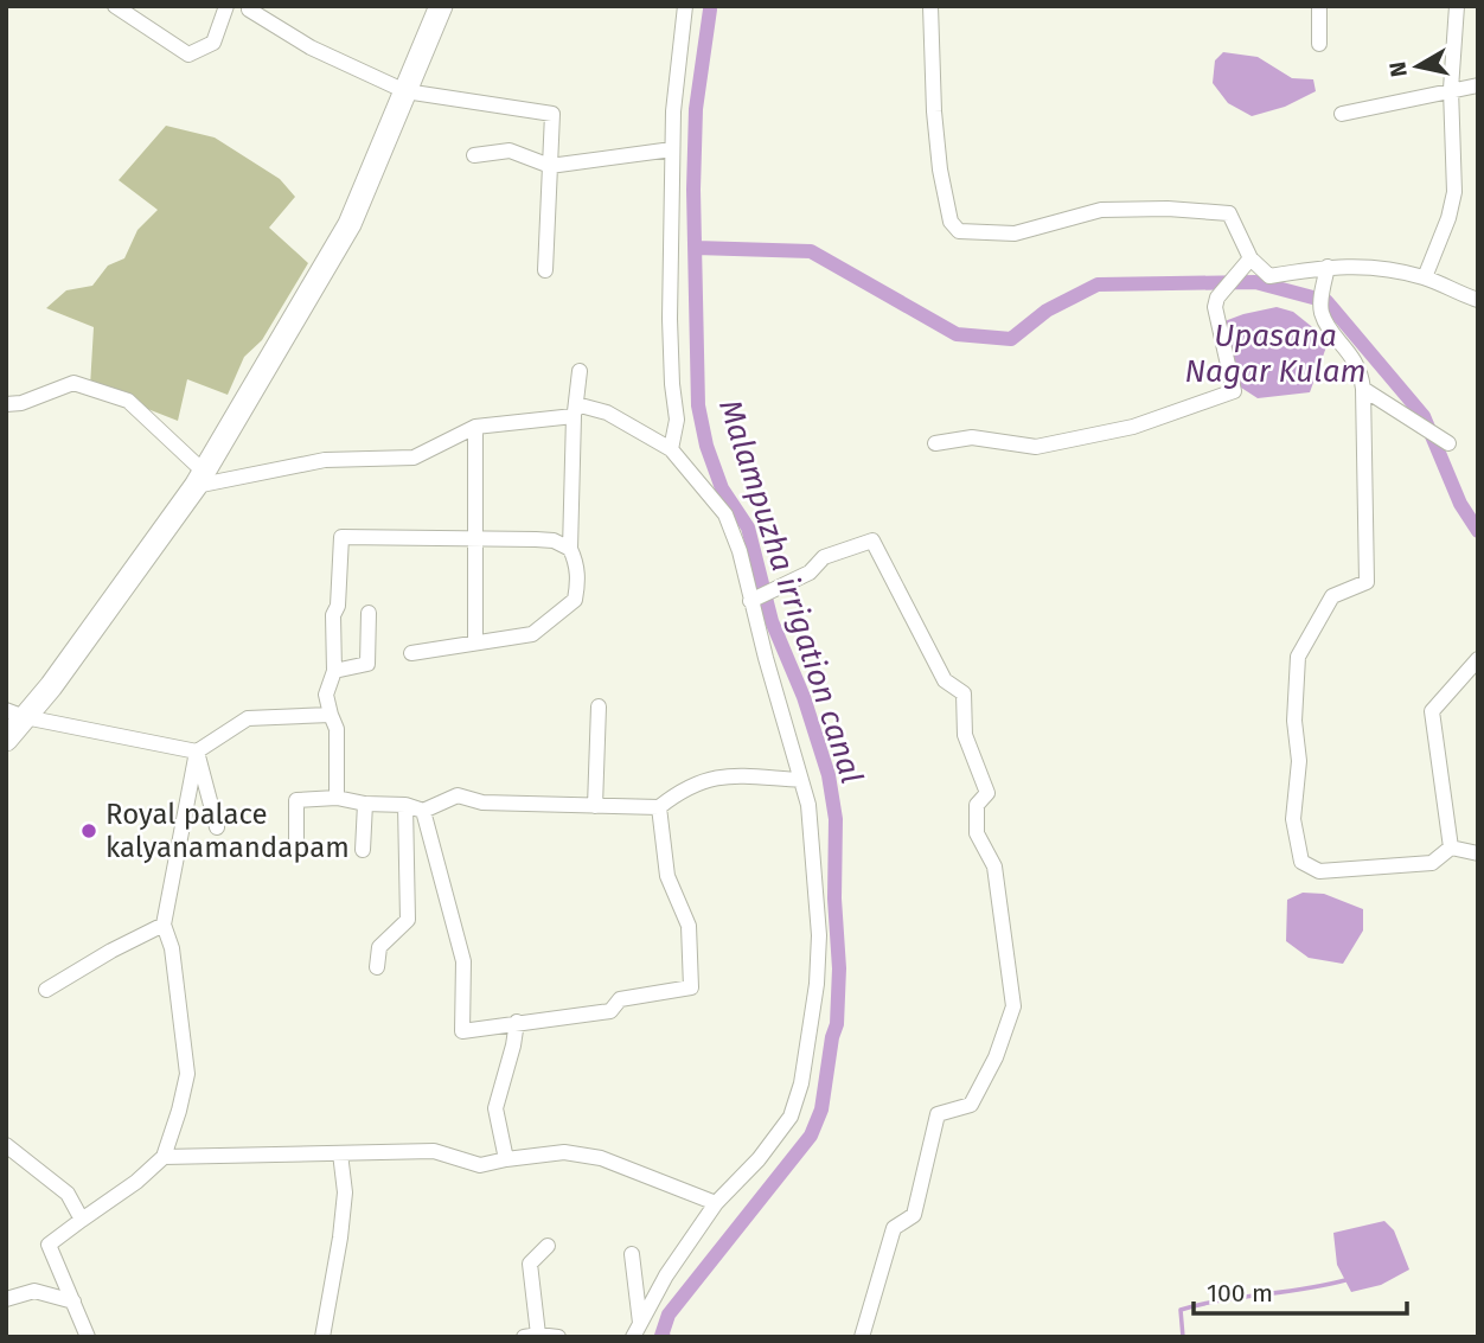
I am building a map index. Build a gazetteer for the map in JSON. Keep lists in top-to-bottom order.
{
  "water": ["Upasana Nagar Kulam", "Malampuzha irrigation canal"],
  "places": ["Royal palace kalyanamandapam"],
  "scale_bar": "100 m",
  "north": "left"
}
